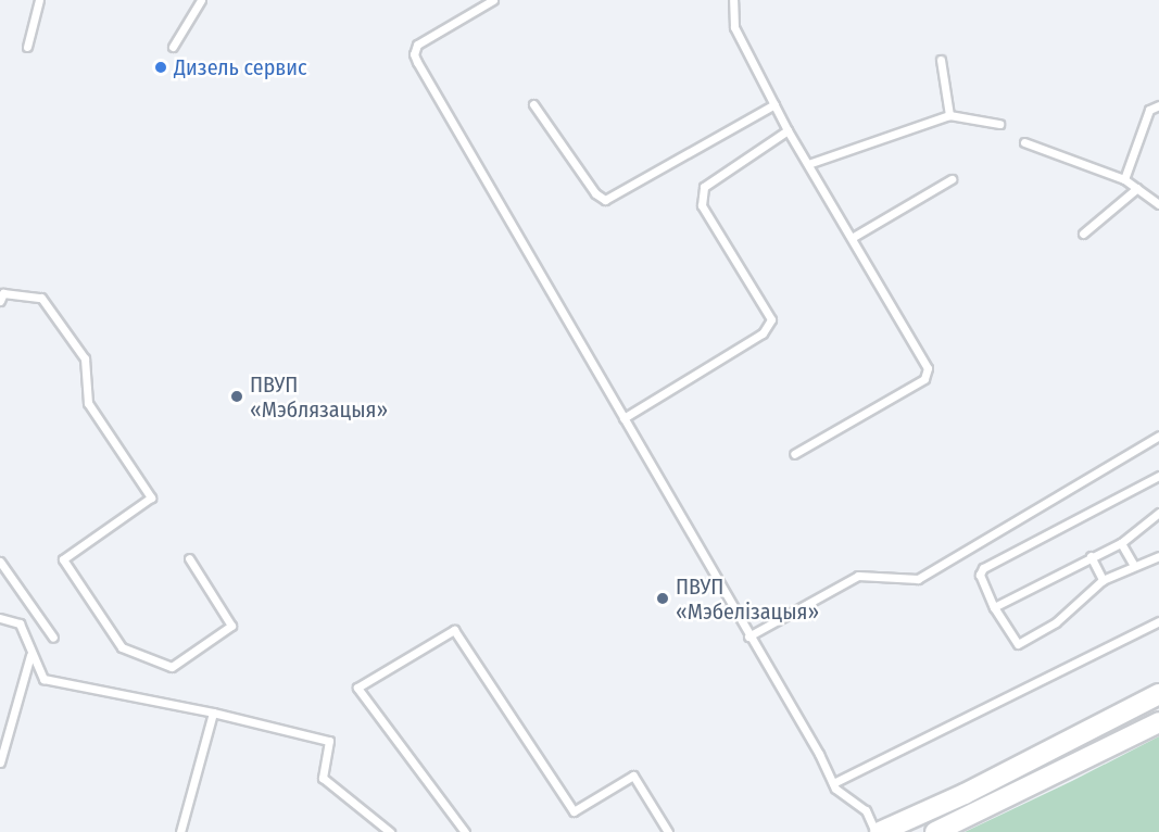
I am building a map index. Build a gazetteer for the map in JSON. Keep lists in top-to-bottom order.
{
  "places": ["Дизель сервис", "ПВУП «Мэблязацыя»", "ПВУП «Мэбелізацыя»"]
}
